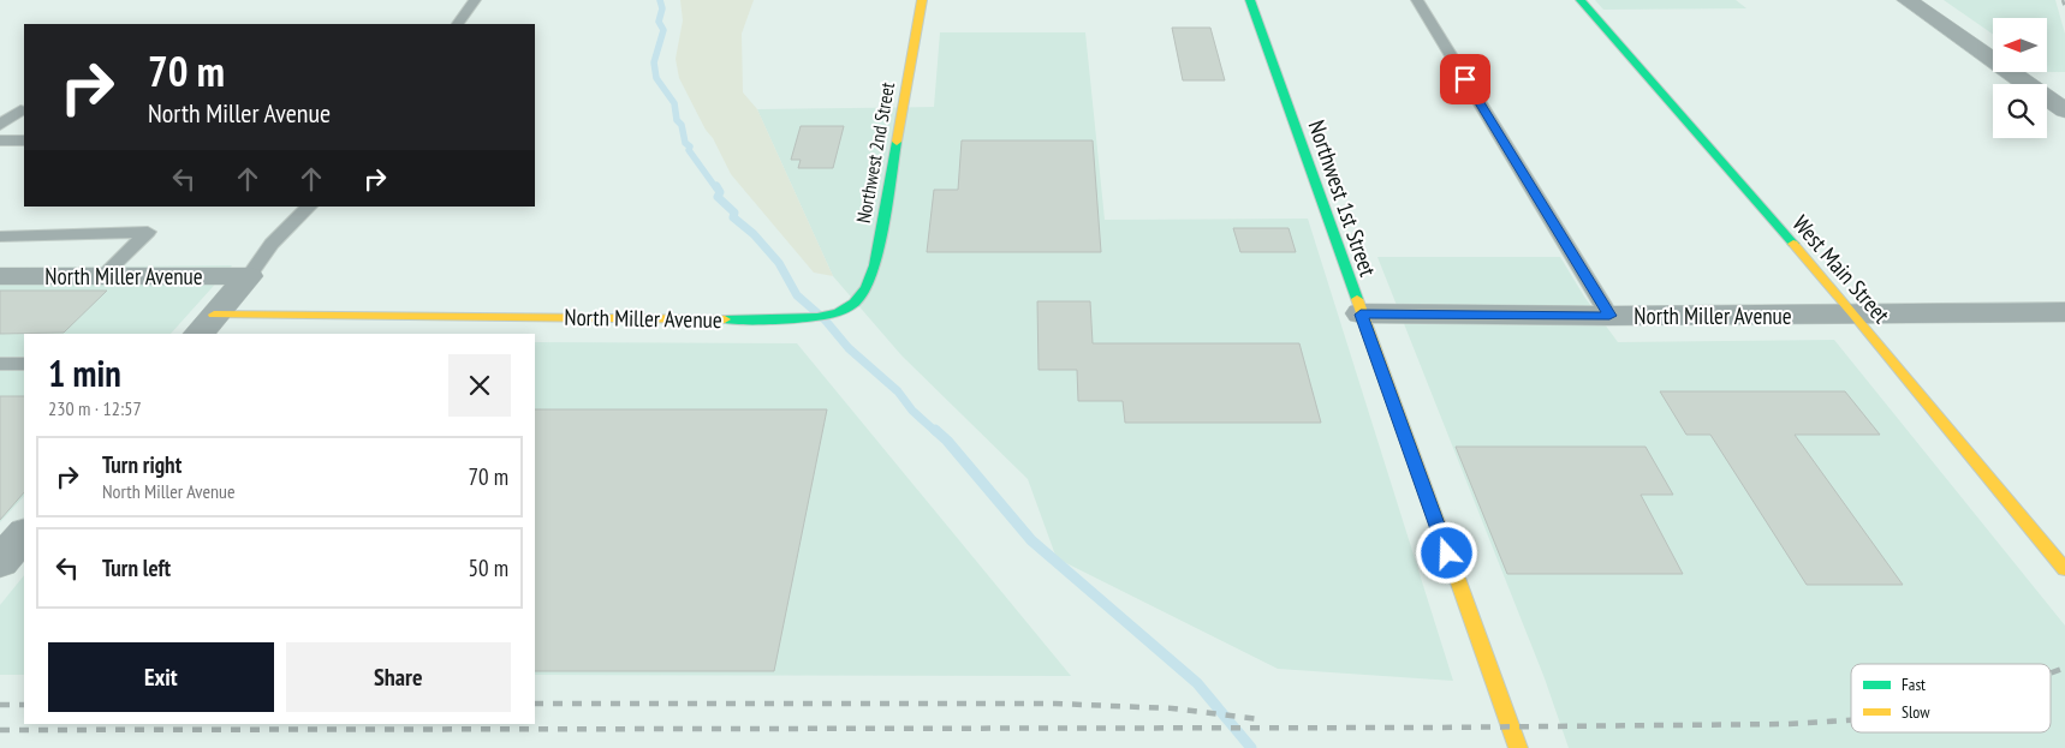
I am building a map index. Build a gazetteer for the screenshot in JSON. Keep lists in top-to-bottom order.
{
  "streets": {
    "street": [
      "Northwest 2nd Street",
      "Northwest 1st Street",
      "West Main Street",
      "North Miller Avenue"
    ]
  },
  "crossings": [
    ["Northwest 2nd Street", "North Miller Avenue"],
    ["Northwest 1st Street", "North Miller Avenue"],
    ["West Main Street", "North Miller Avenue"]
  ],
  "legend": ["Fast", "Slow"],
  "north": "left",
  "page": {
    "turn": ["70 m", "North Miller Avenue"],
    "heading": ["1 min", "230 m · 12:57"],
    "list": [
      {
        "name": "Turn right",
        "note": "North Miller Avenue",
        "value": "70 m"
      },
      {
        "name": "Turn left",
        "value": "50 m"
      }
    ],
    "buttons": ["Exit", "Share"]
  }
}
